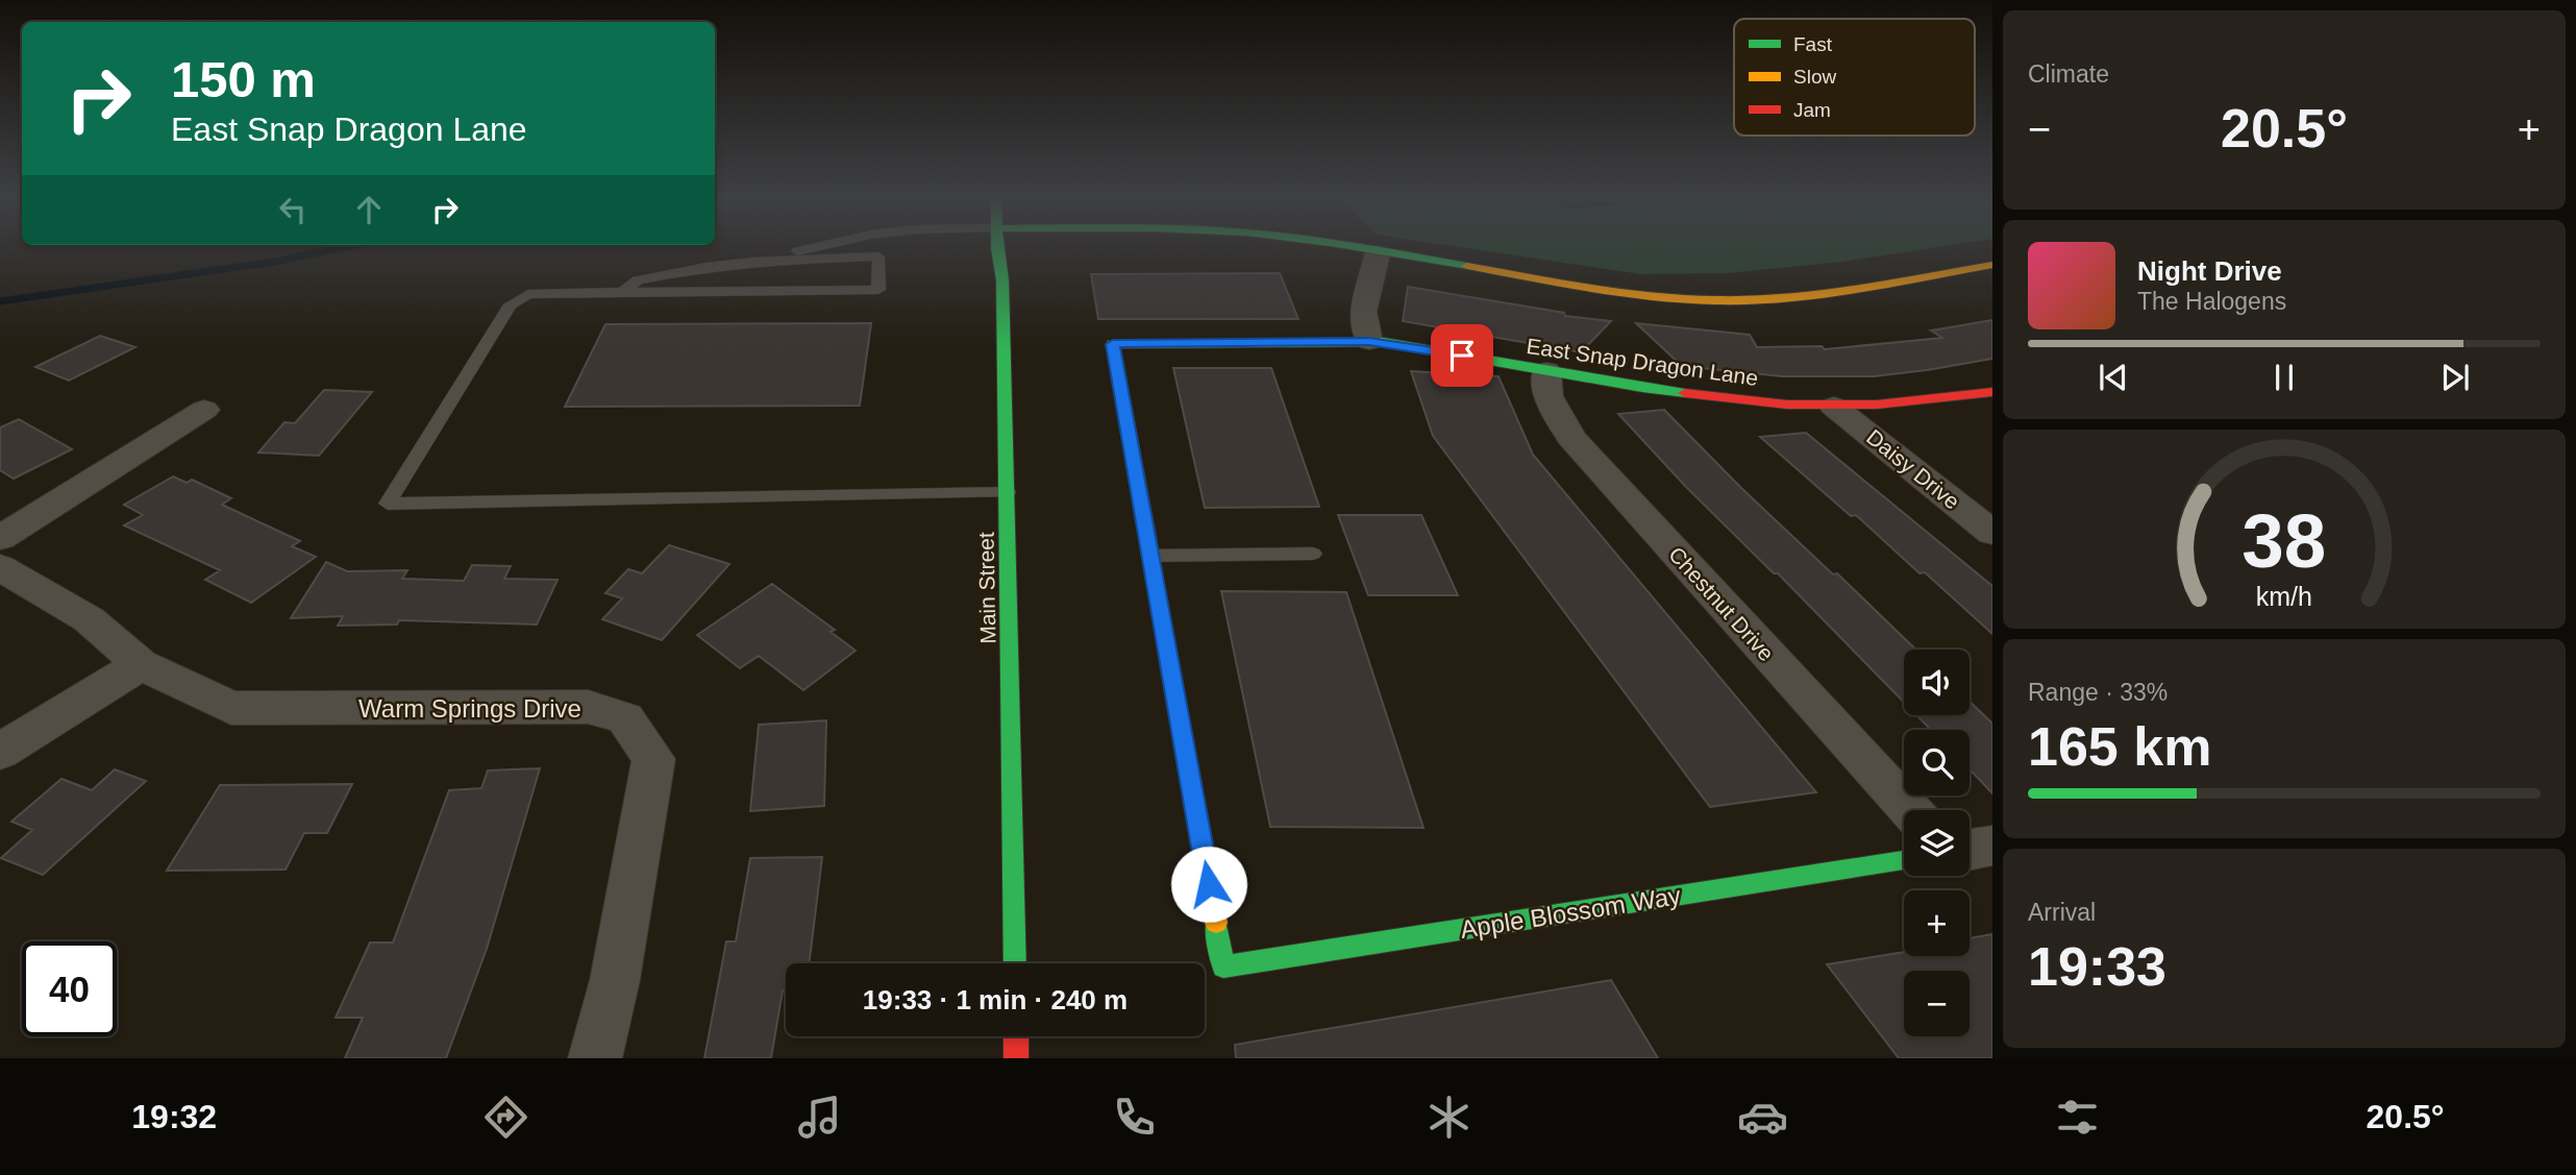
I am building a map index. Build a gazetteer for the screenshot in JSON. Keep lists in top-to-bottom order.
{
  "streets": {
    "street": [
      "East Snap Dragon Lane",
      "Daisy Drive",
      "Main Street",
      "Chestnut Drive",
      "Warm Springs Drive",
      "Apple Blossom Way"
    ]
  },
  "crossings": [
    ["East Snap Dragon Lane", "Daisy Drive"],
    ["East Snap Dragon Lane", "Chestnut Drive"],
    ["East Snap Dragon Lane", "Apple Blossom Way"]
  ],
  "legend": ["Fast", "Slow", "Jam"],
  "page": {
    "tile": [
      "Climate",
      ["Range · 33%", "165 km"],
      ["Arrival", "19:33"]
    ],
    "turn": ["150 m", "East Snap Dragon Lane"],
    "heat": ["−", "20.5°", "+"],
    "song": ["Night Drive", "The Halogens"],
    "map_buttons": ["+", "−"],
    "limit": "40",
    "trip": "19:33 · 1 min · 240 m",
    "tabs": ["19:32", "20.5°"],
    "gauge": ["38", "km/h"]
  }
}
